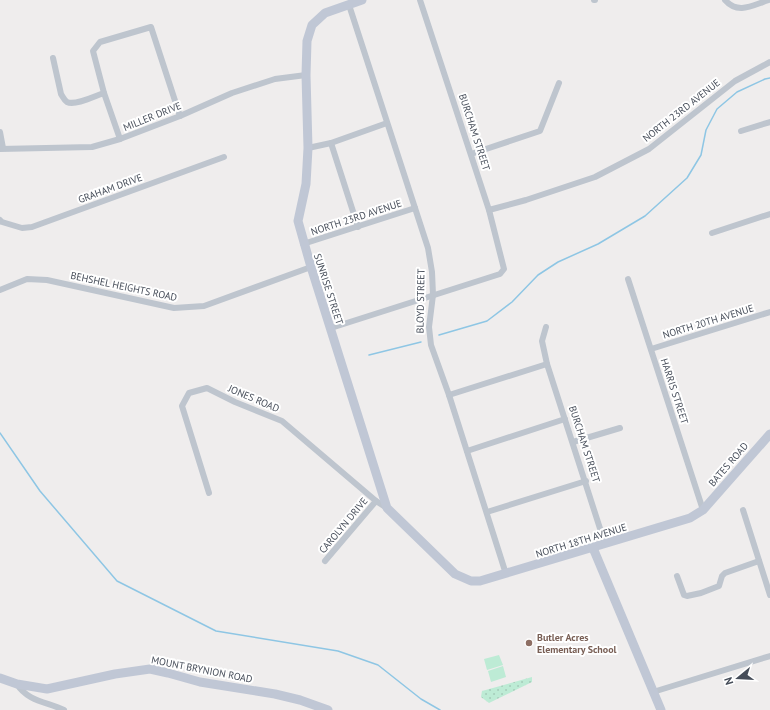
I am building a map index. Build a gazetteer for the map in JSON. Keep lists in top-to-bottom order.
{
  "streets": {
    "street": [
      "NORTH 23RD AVENUE",
      "MILLER DRIVE",
      "BURCHAM STREET",
      "GRAHAM DRIVE",
      "BEHSHEL HEIGHTS ROAD",
      "SUNRISE STREET",
      "BLOYD STREET",
      "NORTH 20TH AVENUE",
      "HARRIS STREET",
      "JONES ROAD",
      "BATES ROAD",
      "CAROLYN DRIVE",
      "NORTH 18TH AVENUE",
      "MOUNT BRYNION ROAD"
    ]
  },
  "crossings": [
    ["NORTH 23RD AVENUE", "BURCHAM STREET"],
    ["NORTH 23RD AVENUE", "SUNRISE STREET"],
    ["NORTH 23RD AVENUE", "BLOYD STREET"],
    ["MILLER DRIVE", "SUNRISE STREET"],
    ["BURCHAM STREET", "BLOYD STREET"],
    ["BURCHAM STREET", "NORTH 18TH AVENUE"],
    ["BEHSHEL HEIGHTS ROAD", "SUNRISE STREET"],
    ["SUNRISE STREET", "BLOYD STREET"],
    ["SUNRISE STREET", "JONES ROAD"],
    ["SUNRISE STREET", "NORTH 18TH AVENUE"],
    ["BLOYD STREET", "NORTH 18TH AVENUE"],
    ["NORTH 20TH AVENUE", "HARRIS STREET"],
    ["HARRIS STREET", "BATES ROAD"],
    ["HARRIS STREET", "NORTH 18TH AVENUE"],
    ["JONES ROAD", "CAROLYN DRIVE"],
    ["BATES ROAD", "NORTH 18TH AVENUE"]
  ],
  "places": ["Butler Acres Elementary School"],
  "north": "left"
}
